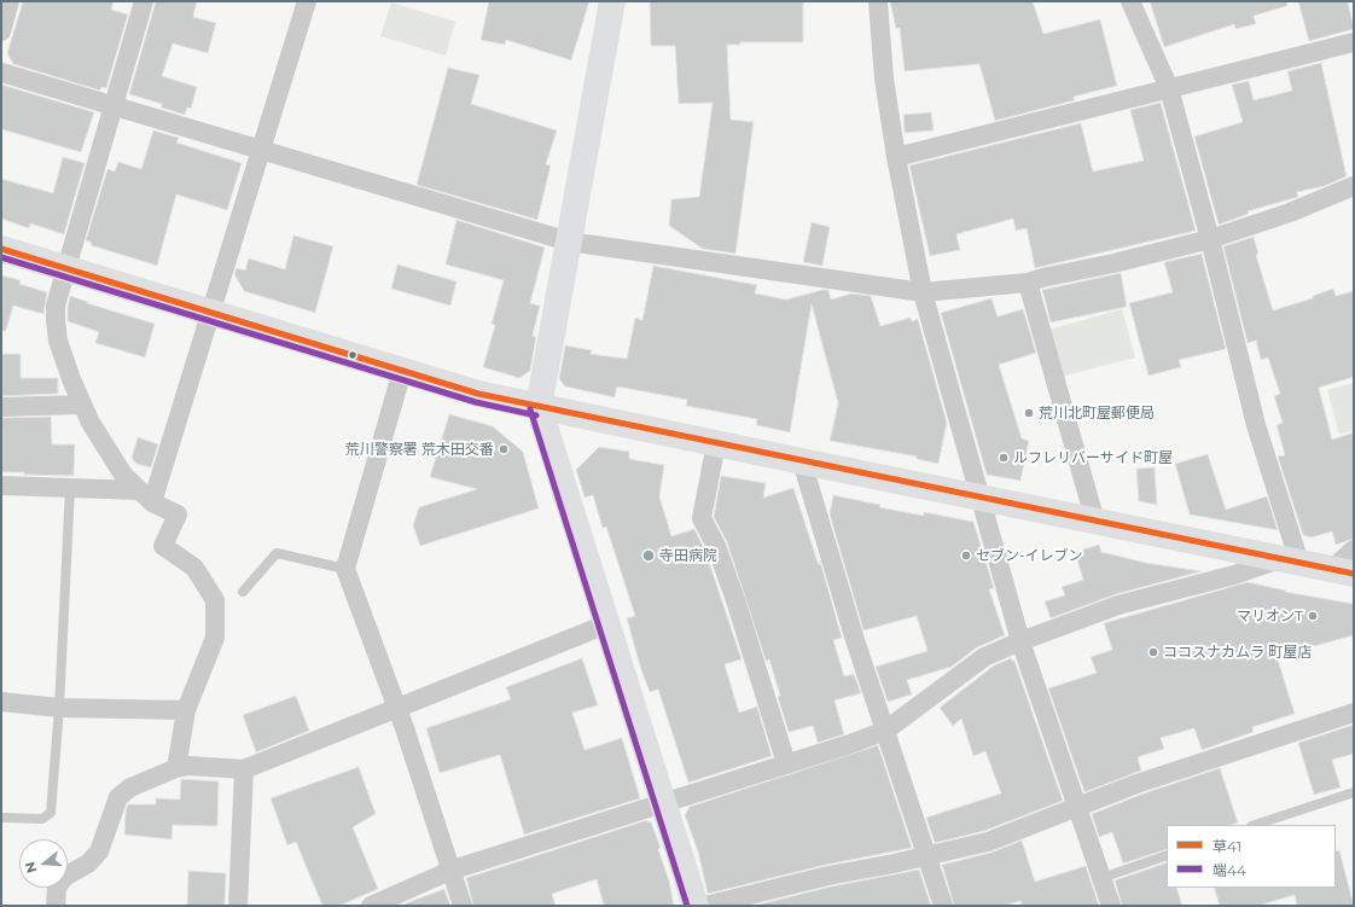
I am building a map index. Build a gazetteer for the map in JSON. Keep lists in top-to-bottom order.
{
  "places": [
    "荒川北町屋郵便局",
    "荒川警察署 荒木田交番",
    "ルフレリバーサイド町屋",
    "寺田病院",
    "セブン-イレブン",
    "マリオンT",
    "ココスナカムラ 町屋店"
  ],
  "lines": ["transit line 草41", "transit line 端44"],
  "legend": ["草41", "端44"],
  "north": "left"
}
